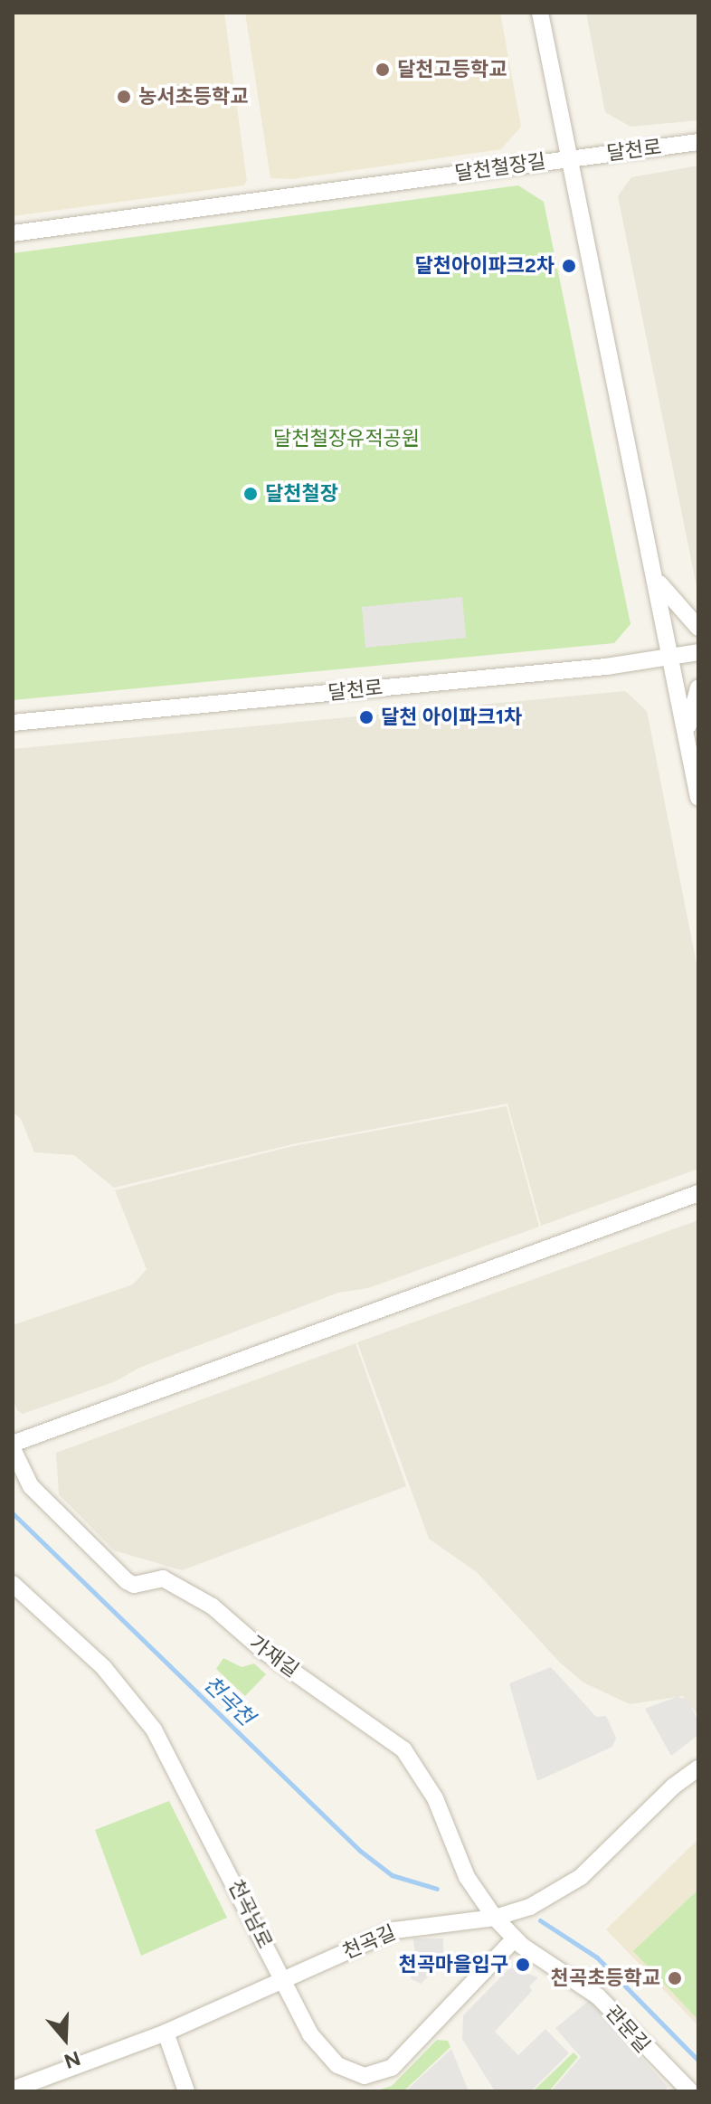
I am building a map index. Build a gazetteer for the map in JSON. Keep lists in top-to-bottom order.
{
  "streets": {
    "street": [
      "달천로",
      "달천철장길",
      "가재길",
      "천곡남로",
      "천곡길",
      "관문길"
    ]
  },
  "crossings": [
    ["달천로", "달천철장길"],
    ["가재길", "천곡길"],
    ["가재길", "관문길"],
    ["천곡남로", "천곡길"],
    ["천곡남로", "관문길"],
    ["천곡길", "관문길"]
  ],
  "water": ["천곡천"],
  "parks": ["달천철장유적공원"],
  "places": [
    "달천고등학교",
    "농서초등학교",
    "달천아이파크2차",
    "달천철장",
    "달천 아이파크1차",
    "천곡마을입구",
    "천곡초등학교"
  ],
  "north": "bottom"
}
